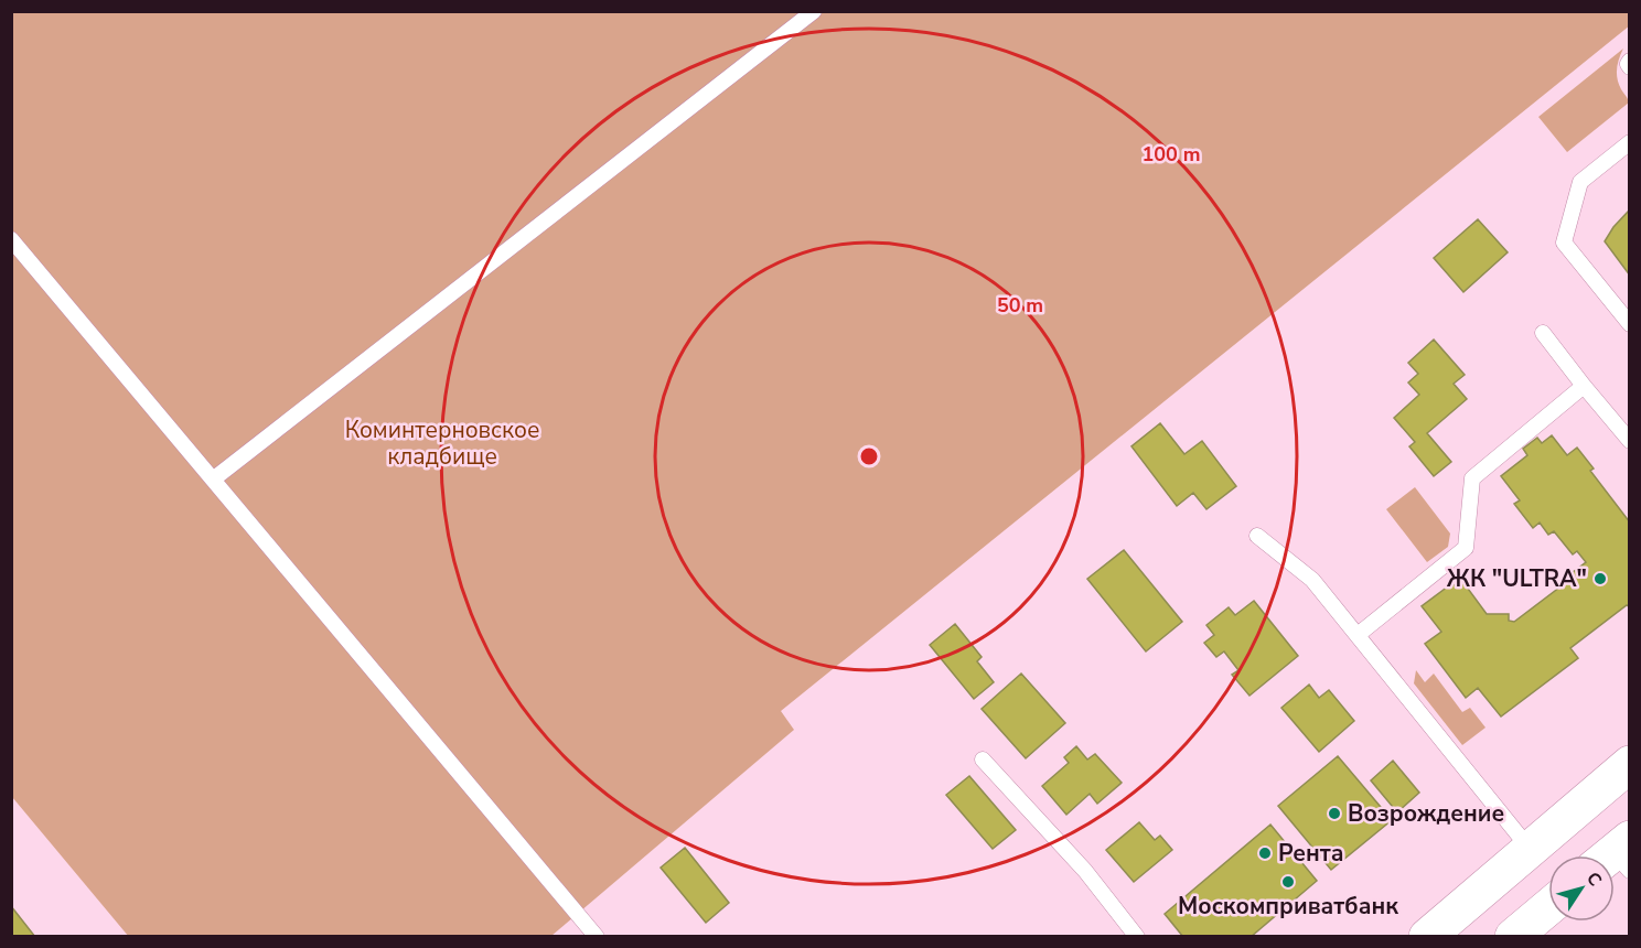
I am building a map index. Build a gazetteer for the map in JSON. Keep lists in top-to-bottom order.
{
  "parks": ["Коминтерновское кладбище"],
  "places": [
    "ЖК \"ULTRA\"",
    "Возрождение",
    "Рента",
    "Москомприватбанк"
  ],
  "north": "top right",
  "rings": ["100 m", "50 m"]
}
